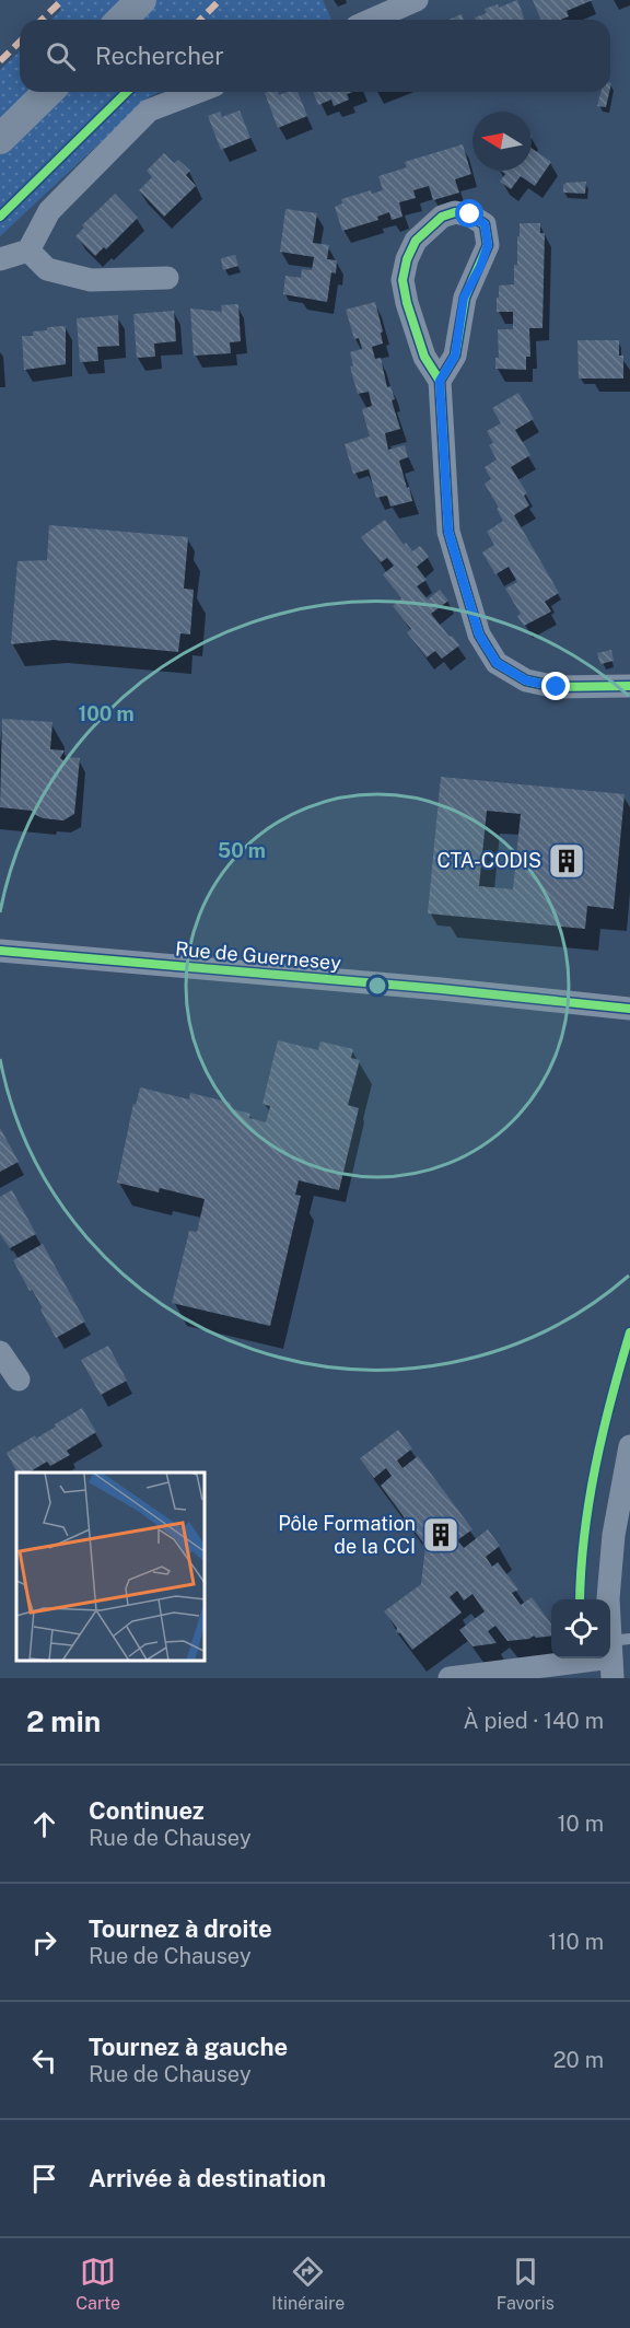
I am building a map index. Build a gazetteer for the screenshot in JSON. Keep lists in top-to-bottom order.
{
  "streets": {
    "street": ["Rue de Guernesey"]
  },
  "places": {
    "building": ["CTA-CODIS", "Pôle Formation de la CCI"]
  },
  "north": "left",
  "page": {
    "search": "Rechercher",
    "heading": ["2 min", "À pied · 140 m"],
    "list": [
      ["Continuez", "Rue de Chausey", "10 m"],
      ["Tournez à droite", "Rue de Chausey", "110 m"],
      ["Tournez à gauche", "Rue de Chausey", "20 m"],
      "Arrivée à destination"
    ],
    "nav": ["Carte", "Itinéraire", "Favoris"]
  },
  "rings": ["100 m", "50 m"]
}
